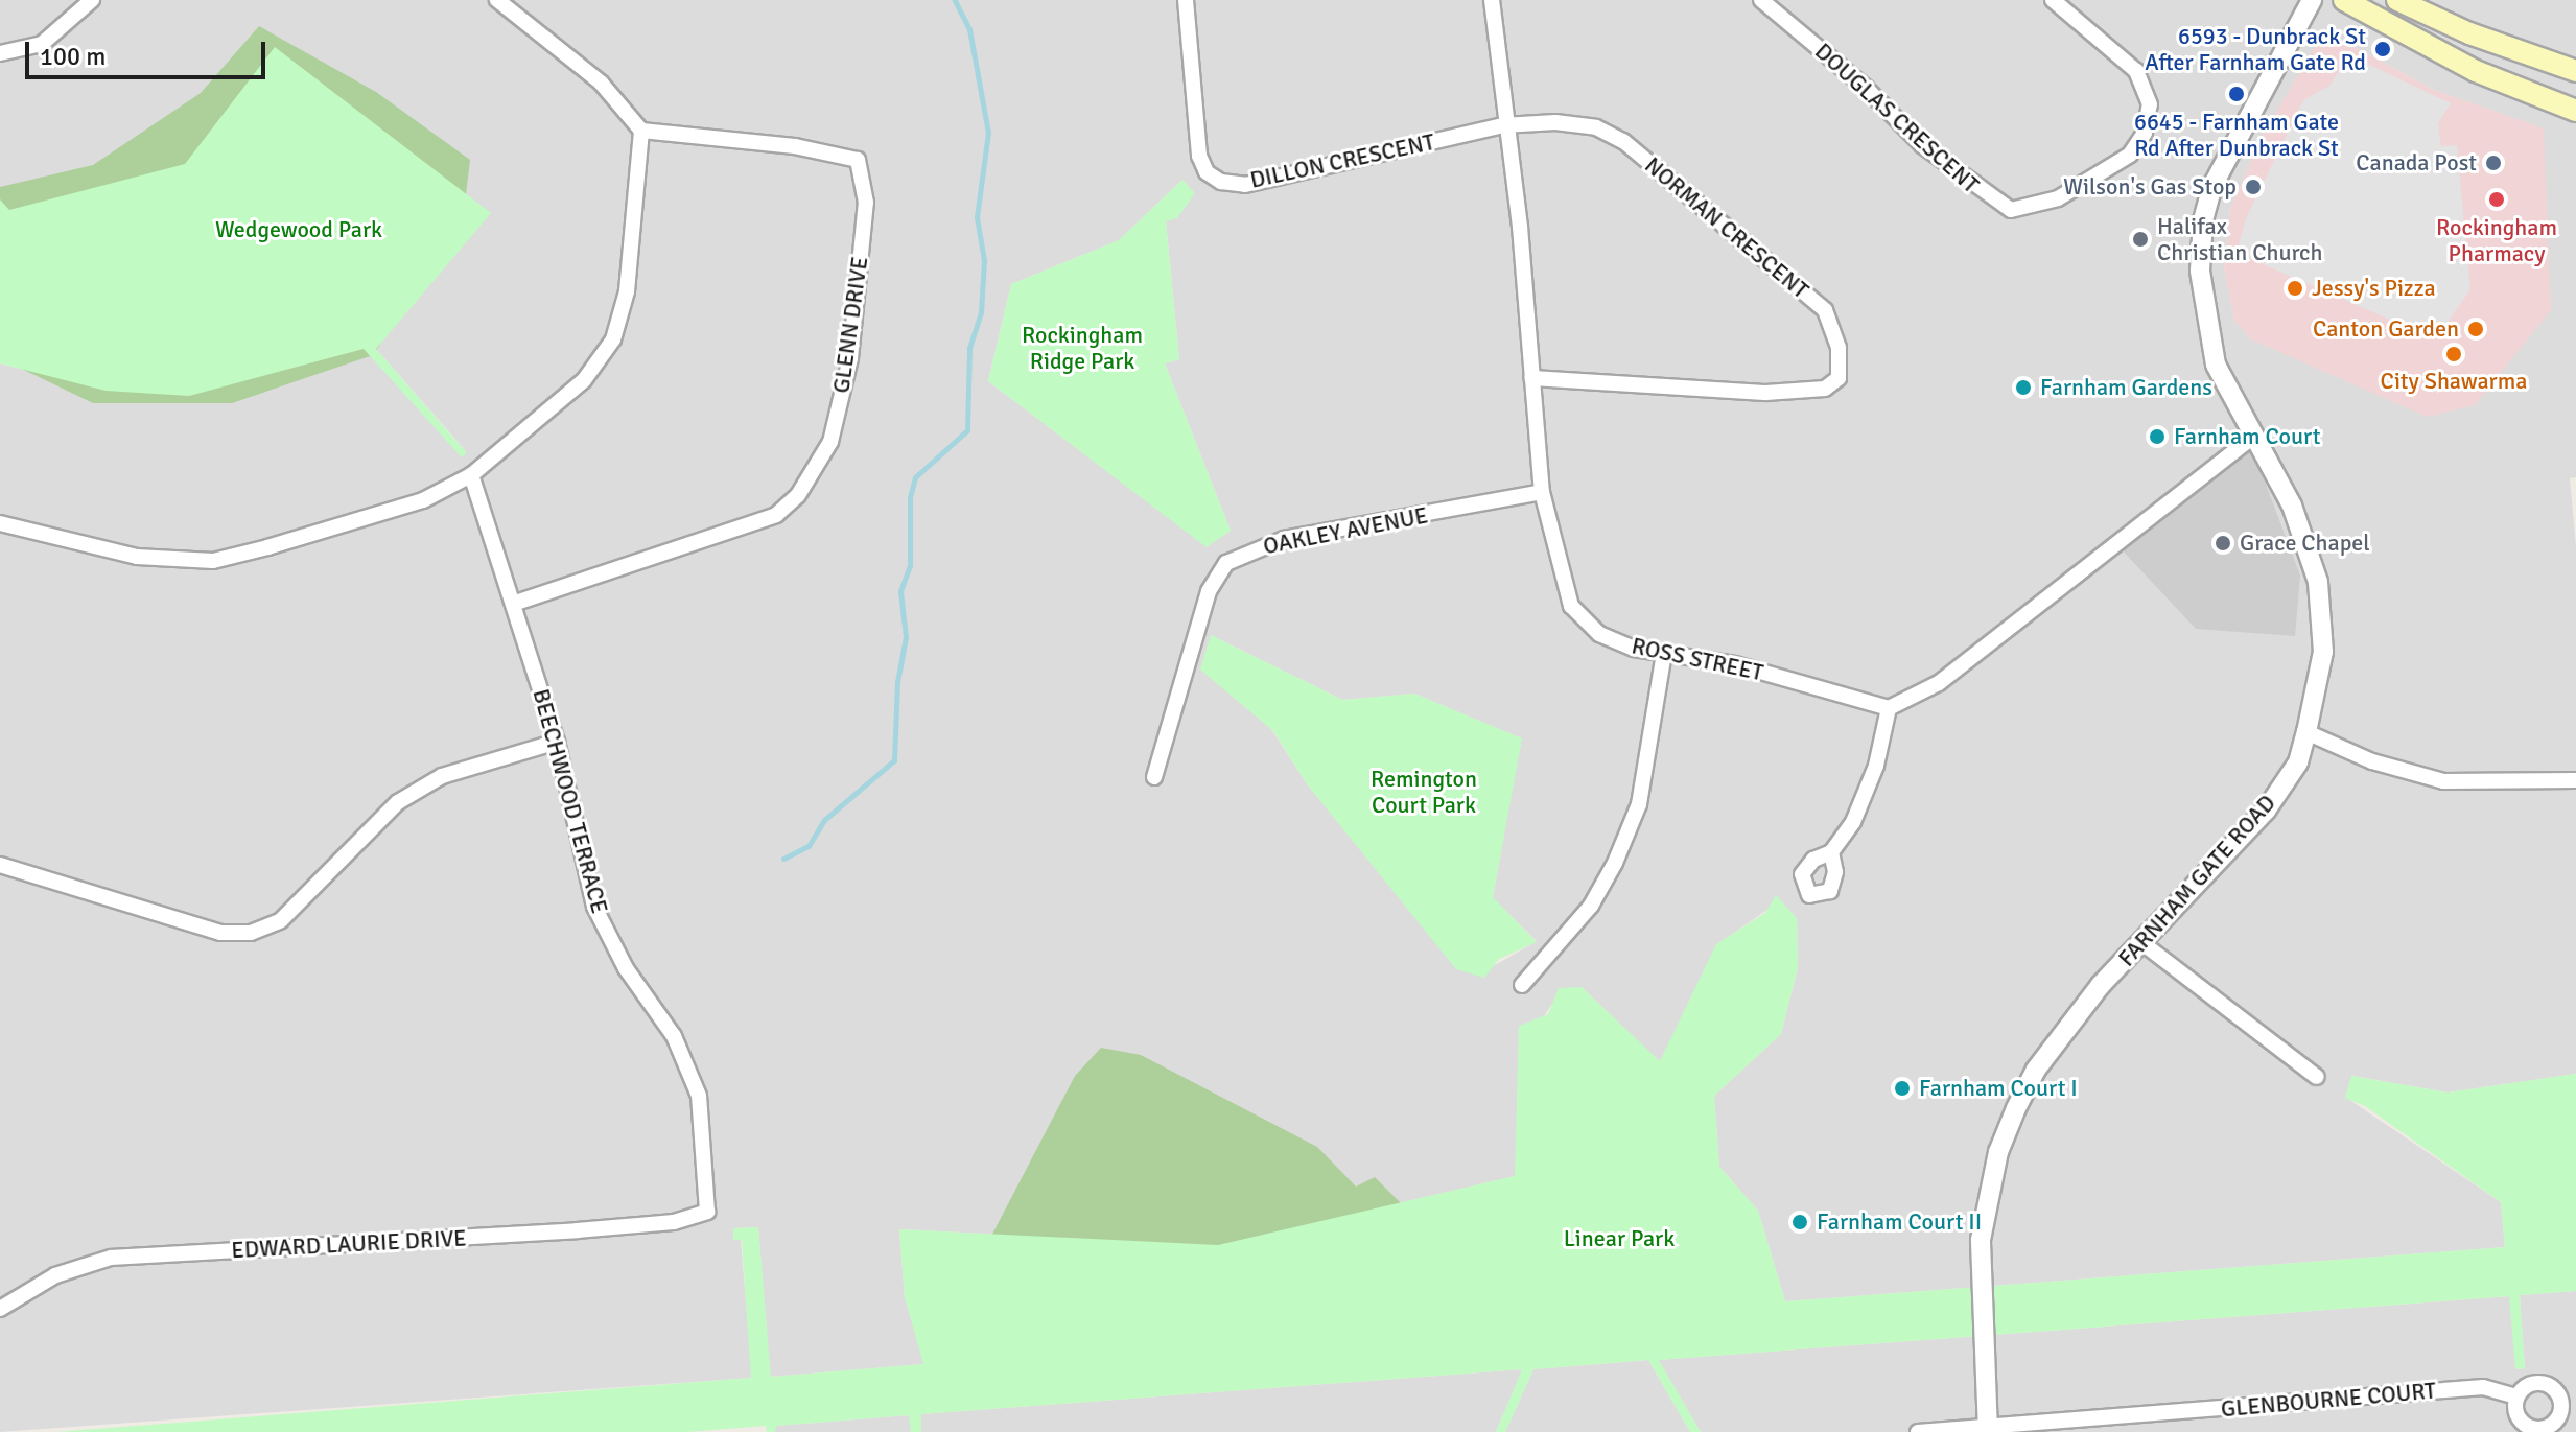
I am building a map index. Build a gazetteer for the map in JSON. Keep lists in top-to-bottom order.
{
  "streets": {
    "street": [
      "DOUGLAS CRESCENT",
      "DILLON CRESCENT",
      "NORMAN CRESCENT",
      "GLENN DRIVE",
      "OAKLEY AVENUE",
      "ROSS STREET",
      "BEECHWOOD TERRACE",
      "FARNHAM GATE ROAD",
      "EDWARD LAURIE DRIVE",
      "GLENBOURNE COURT"
    ]
  },
  "crossings": [
    ["DILLON CRESCENT", "NORMAN CRESCENT"],
    ["DILLON CRESCENT", "ROSS STREET"],
    ["NORMAN CRESCENT", "ROSS STREET"],
    ["GLENN DRIVE", "BEECHWOOD TERRACE"],
    ["OAKLEY AVENUE", "ROSS STREET"],
    ["BEECHWOOD TERRACE", "EDWARD LAURIE DRIVE"],
    ["FARNHAM GATE ROAD", "GLENBOURNE COURT"]
  ],
  "parks": [
    "Wedgewood Park",
    "Rockingham Ridge Park",
    "Remington Court Park",
    "Linear Park"
  ],
  "places": [
    "6593 - Dunbrack St After Farnham Gate Rd",
    "6645 - Farnham Gate Rd After Dunbrack St",
    "Canada Post",
    "Wilson's Gas Stop",
    "Rockingham Pharmacy",
    "Halifax Christian Church",
    "Jessy's Pizza",
    "Canton Garden",
    "City Shawarma",
    "Farnham Gardens",
    "Farnham Court",
    "Grace Chapel",
    "Farnham Court I",
    "Farnham Court II"
  ],
  "scale_bar": "100 m"
}
